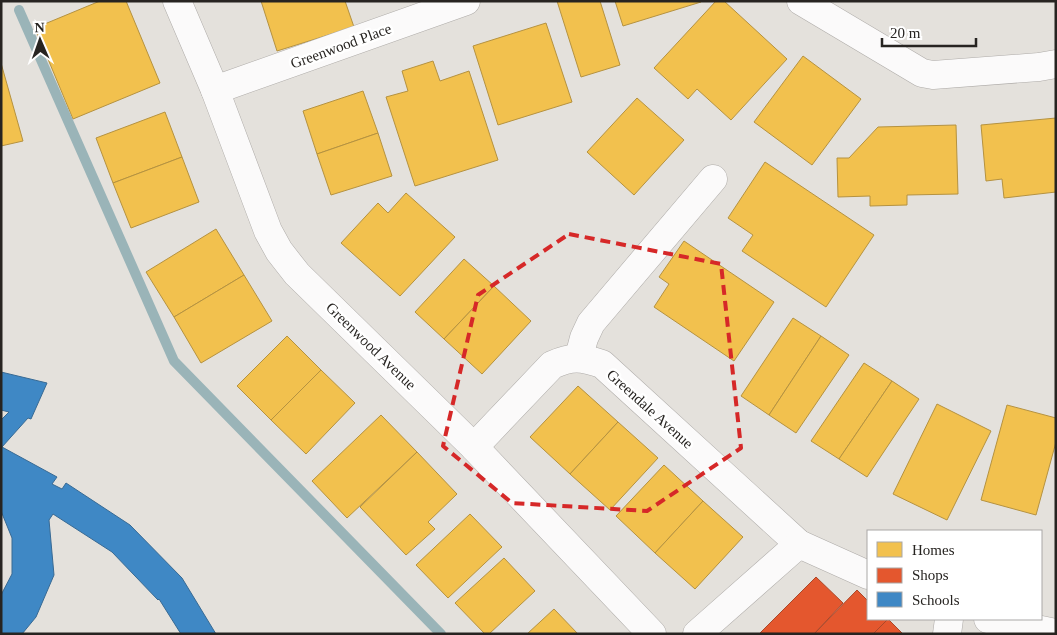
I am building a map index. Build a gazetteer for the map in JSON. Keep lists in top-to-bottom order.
{
  "streets": {
    "street": ["Greenwood Place", "Greenwood Avenue", "Greendale Avenue"]
  },
  "crossings": [
    ["Greenwood Place", "Greenwood Avenue"],
    ["Greenwood Avenue", "Greendale Avenue"]
  ],
  "legend": ["Homes", "Shops", "Schools"],
  "scale_bar": "20 m",
  "north": "top"
}
